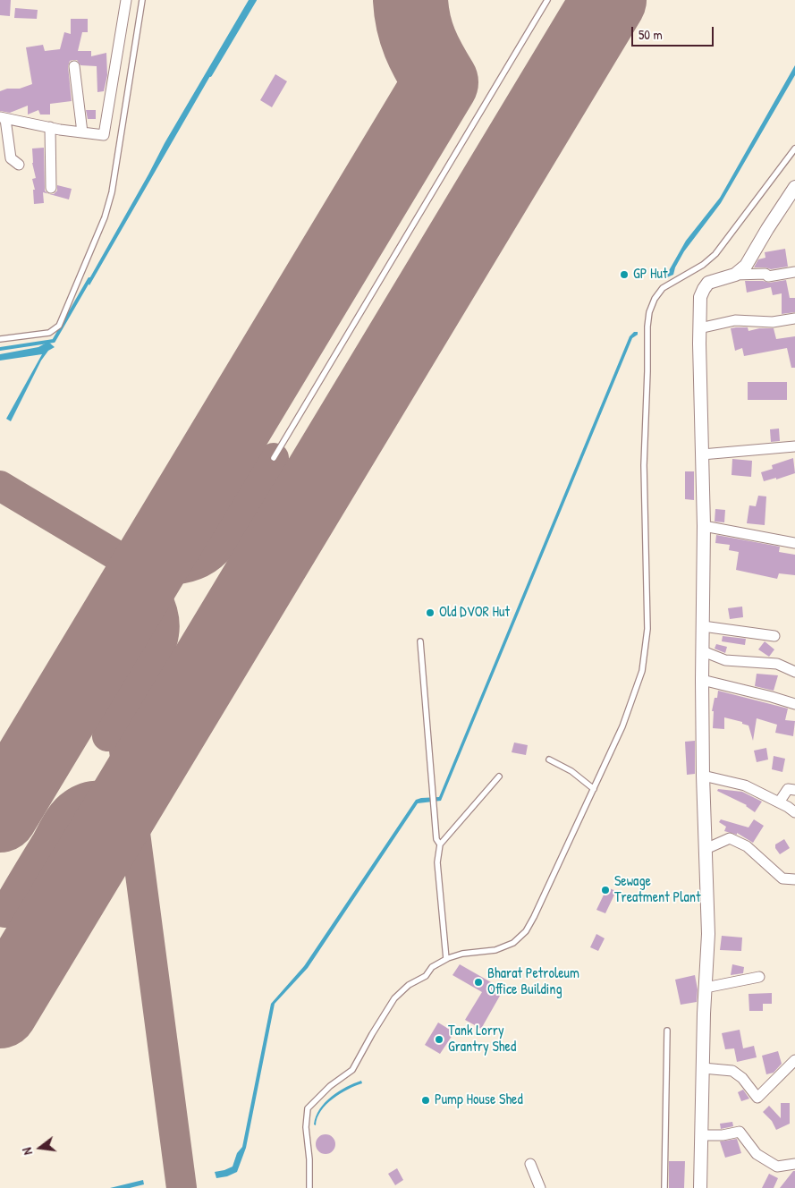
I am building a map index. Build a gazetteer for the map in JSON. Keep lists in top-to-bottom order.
{
  "places": [
    "GP Hut",
    "Old DVOR Hut",
    "Sewage Treatment Plant",
    "Bharat Petroleum Office Building",
    "Tank Lorry Grantry Shed",
    "Pump House Shed"
  ],
  "scale_bar": "50 m",
  "north": "left"
}
